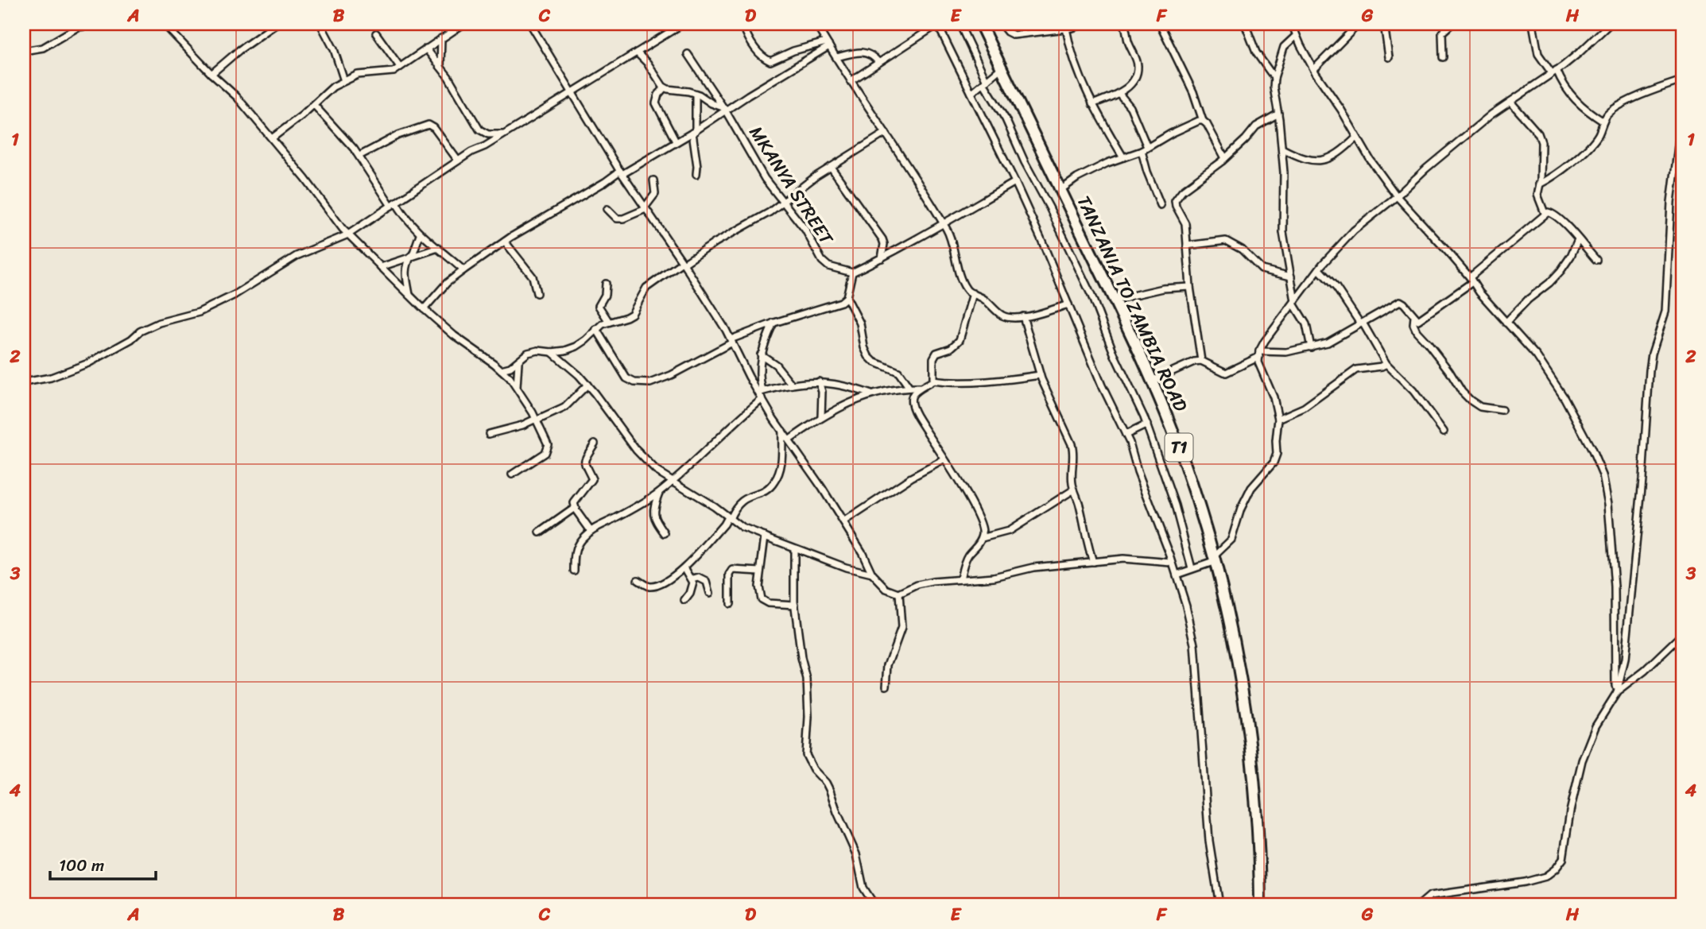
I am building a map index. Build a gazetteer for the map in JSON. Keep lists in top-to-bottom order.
{
  "streets": {
    "highway": ["TANZANIA TO ZAMBIA ROAD", "T1"],
    "street": ["MKANYA STREET"]
  },
  "scale_bar": "100 m",
  "grid": {
    "columns": [
      "A",
      "B",
      "C",
      "D",
      "E",
      "F",
      "G",
      "H"
    ],
    "rows": [
      "1",
      "2",
      "3",
      "4"
    ]
  }
}
